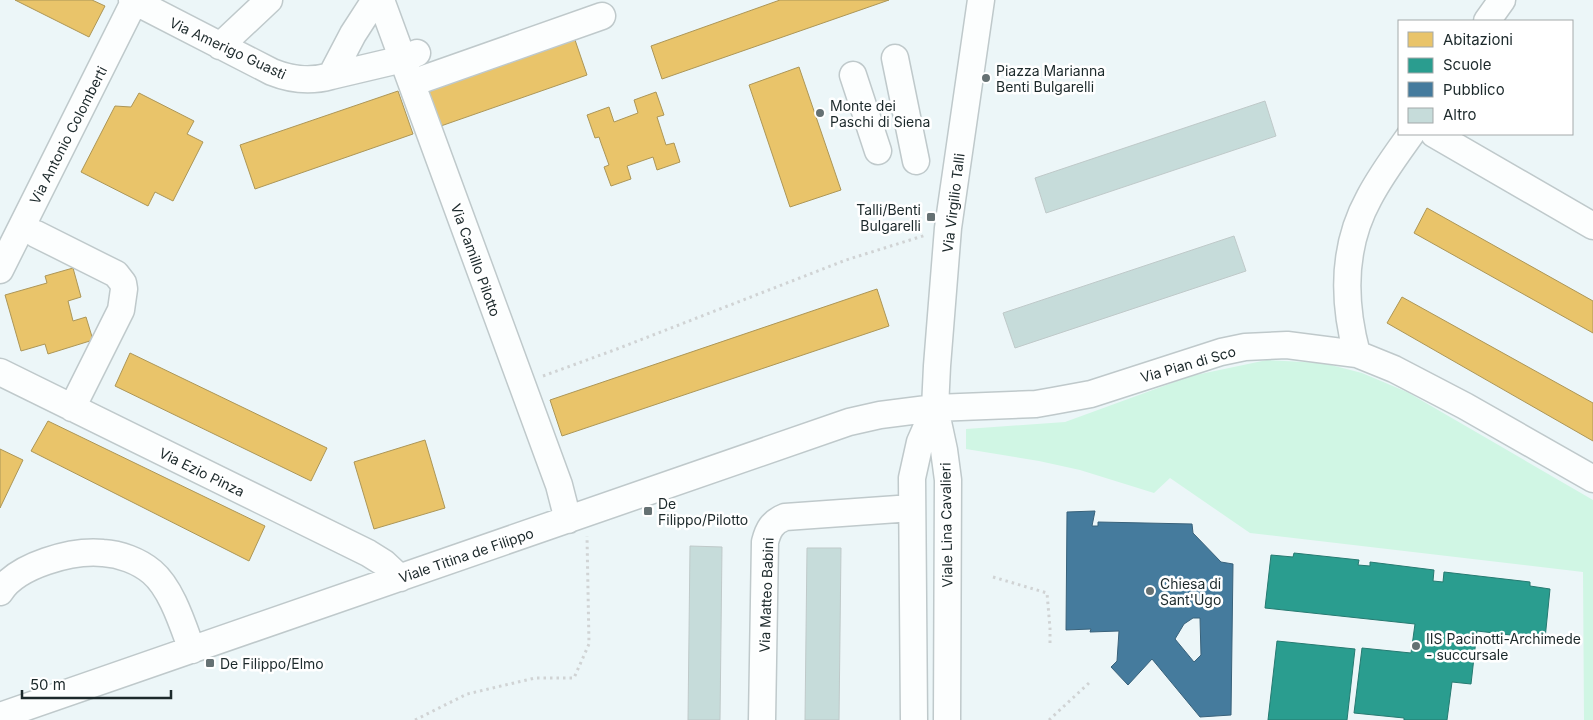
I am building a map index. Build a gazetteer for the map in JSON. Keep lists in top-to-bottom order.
{
  "streets": {
    "street": [
      "Via Amerigo Guasti",
      "Via Antonio Colomberti",
      "Via Virgilio Talli",
      "Via Camillo Pilotto",
      "Via Pian di Sco",
      "Via Ezio Pinza",
      "Viale Lina Cavalieri",
      "Viale Titina de Filippo",
      "Via Matteo Babini"
    ]
  },
  "crossings": [
    ["Via Amerigo Guasti", "Via Antonio Colomberti"],
    ["Via Amerigo Guasti", "Via Camillo Pilotto"],
    ["Via Virgilio Talli", "Via Pian di Sco"],
    ["Via Virgilio Talli", "Viale Lina Cavalieri"],
    ["Via Virgilio Talli", "Viale Titina de Filippo"],
    ["Via Camillo Pilotto", "Viale Titina de Filippo"],
    ["Via Pian di Sco", "Viale Lina Cavalieri"],
    ["Via Pian di Sco", "Viale Titina de Filippo"],
    ["Via Ezio Pinza", "Viale Titina de Filippo"],
    ["Viale Lina Cavalieri", "Viale Titina de Filippo"]
  ],
  "places": {
    "other": [
      "Piazza Marianna Benti Bulgarelli",
      "Monte dei Paschi di Siena",
      "Chiesa di Sant'Ugo",
      "IIS Pacinotti-Archimede - succursale"
    ],
    "transit": ["Talli/Benti Bulgarelli", "De Filippo/Pilotto", "De Filippo/Elmo"]
  },
  "legend": [
    "Abitazioni",
    "Scuole",
    "Pubblico",
    "Altro"
  ],
  "scale_bar": "50 m"
}
